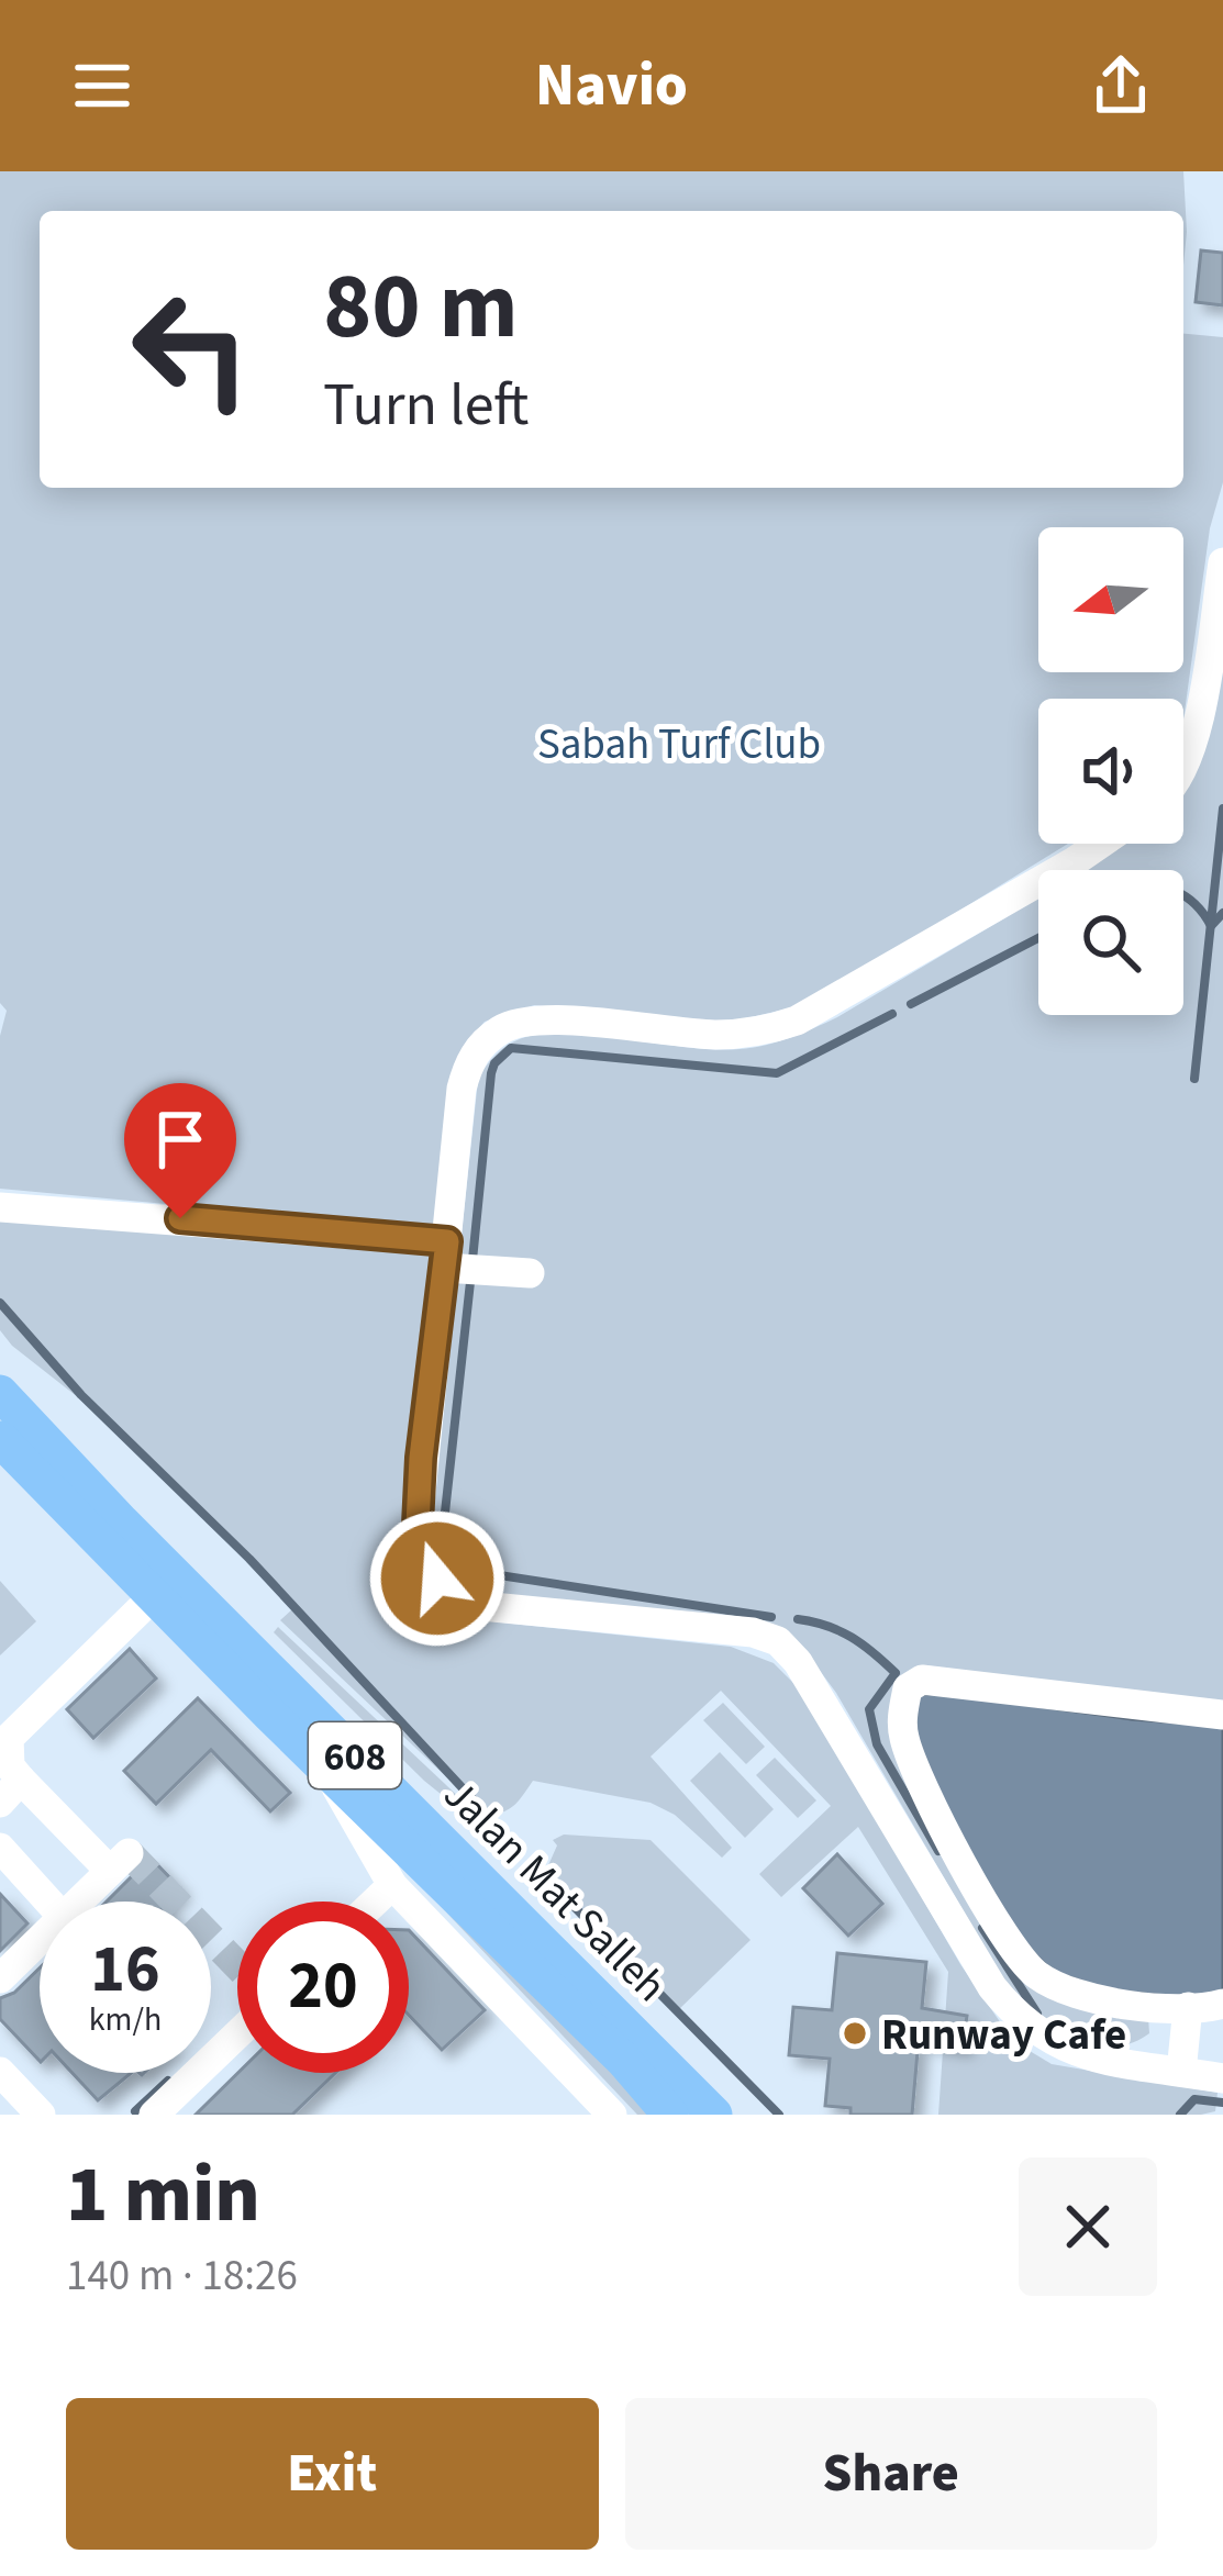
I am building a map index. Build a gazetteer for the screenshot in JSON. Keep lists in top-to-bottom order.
{
  "streets": {
    "main road": ["608", "Jalan Mat Salleh"]
  },
  "parks": ["Sabah Turf Club"],
  "places": ["Runway Cafe"],
  "north": "left",
  "page": {
    "header": "Navio",
    "turn": ["80 m", "Turn left"],
    "speed": "16 km/h",
    "limit": "20",
    "heading": ["1 min", "140 m · 18:26"],
    "buttons": ["Exit", "Share"]
  }
}
